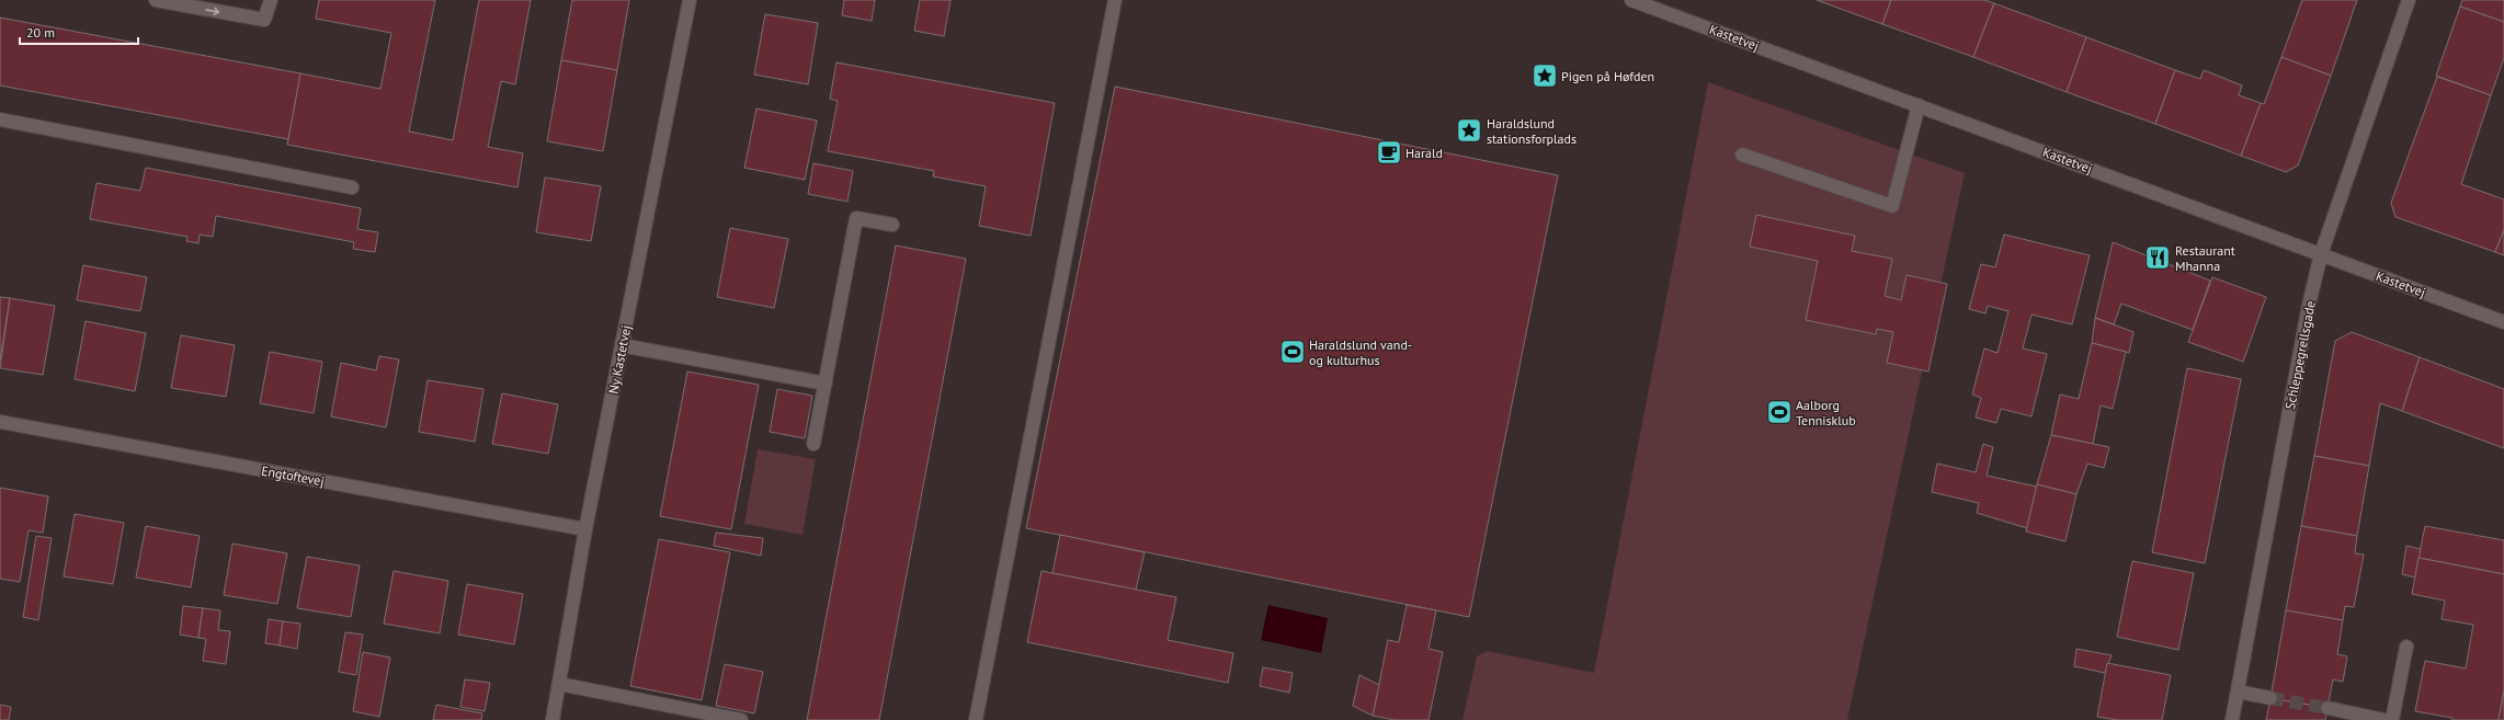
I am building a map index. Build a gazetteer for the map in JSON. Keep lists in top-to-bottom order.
{
  "streets": {
    "street": [
      "Kastetvej",
      "Schleppegrellsgade",
      "Ny Kastetvej",
      "Engtoftevej"
    ]
  },
  "crossings": [
    ["Kastetvej", "Schleppegrellsgade"],
    ["Ny Kastetvej", "Engtoftevej"]
  ],
  "places": {
    "place": ["Pigen på Høfden", "Haraldslund stationsforplads"],
    "cafe": ["Harald"],
    "restaurant": ["Restaurant Mhanna"],
    "sports": ["Haraldslund vand- og kulturhus", "Aalborg Tennisklub"]
  },
  "scale_bar": "20 m"
}
